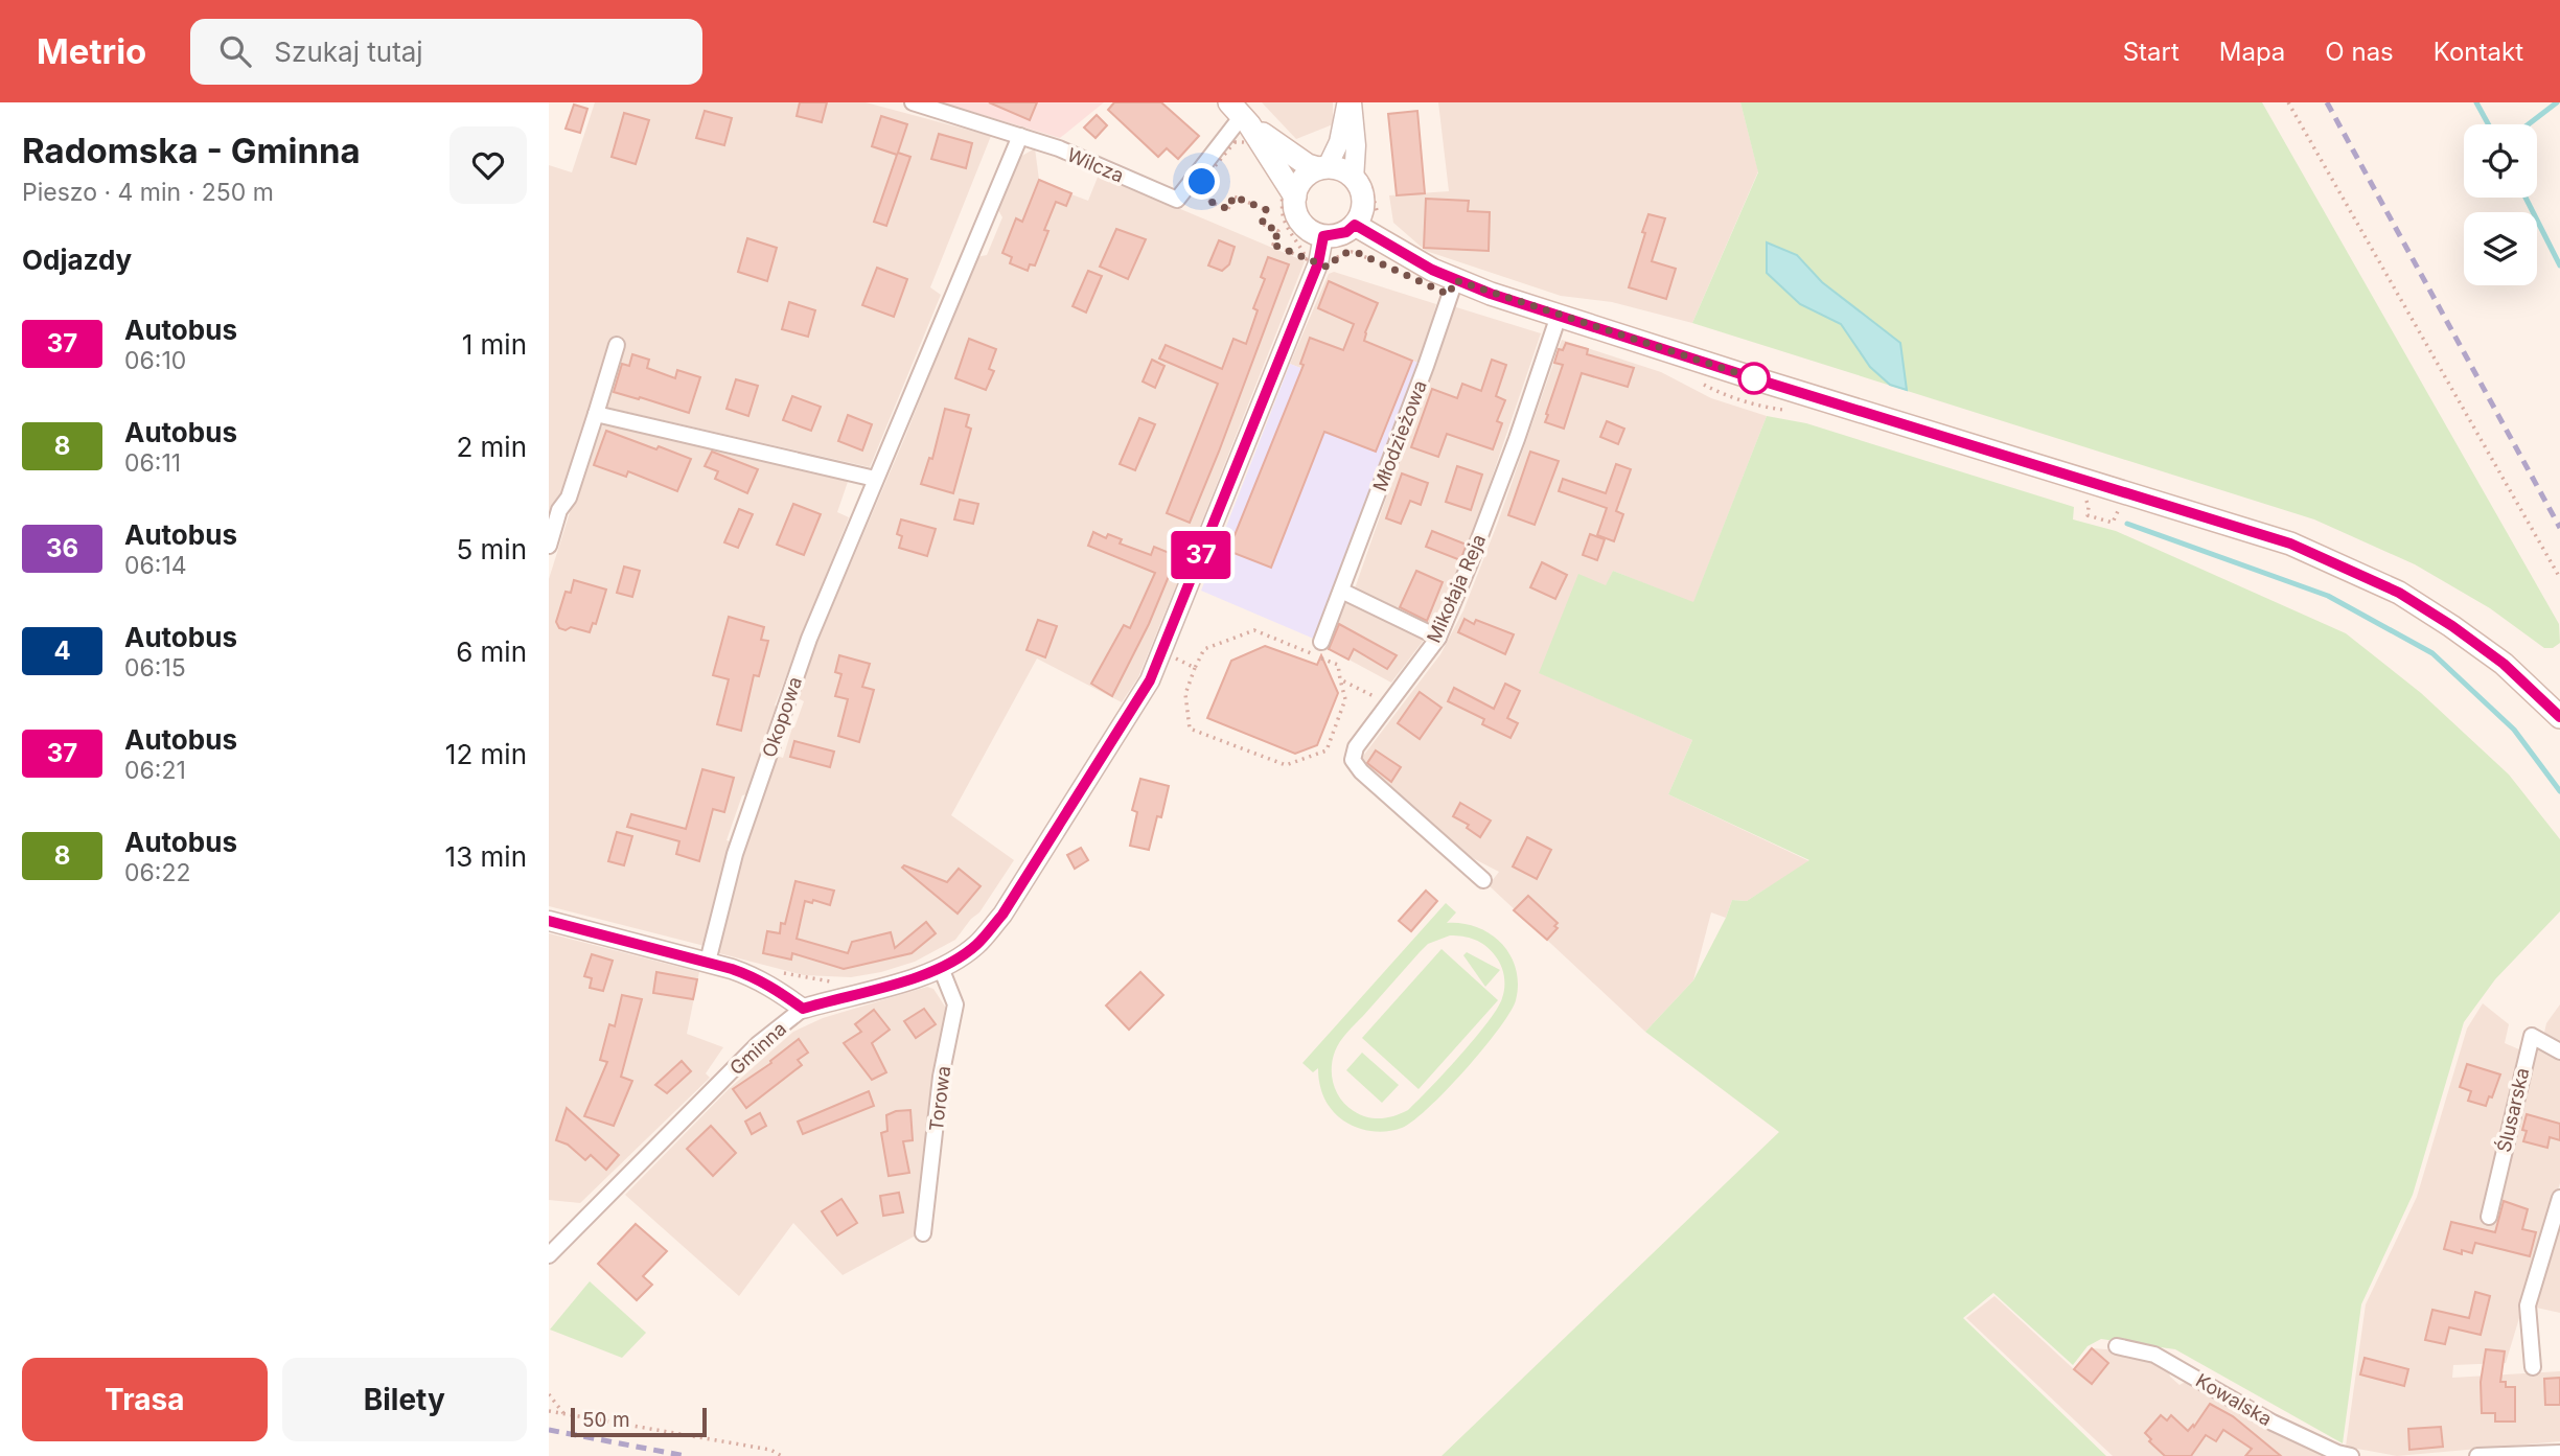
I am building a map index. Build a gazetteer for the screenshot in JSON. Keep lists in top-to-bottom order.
{
  "streets": {
    "street": [
      "Wilcza",
      "Młodzieżowa",
      "Mikołaja Reja",
      "Okopowa",
      "Gminna",
      "Torowa",
      "Ślusarska",
      "Kowalska"
    ]
  },
  "crossings": [
    ["Wilcza", "Okopowa"],
    ["Gminna", "Torowa"]
  ],
  "lines": ["bus line 37"],
  "scale_bar": "50 m",
  "page": {
    "header": "Metrio",
    "search": "Szukaj tutaj",
    "nav": [
      "Start",
      "Mapa",
      "O nas",
      "Kontakt"
    ],
    "heading": [
      ["Radomska - Gminna", "Pieszo · 4 min · 250 m"],
      "Odjazdy"
    ],
    "on_map": "37",
    "list": [
      {
        "mark": "37",
        "name": "Autobus",
        "note": "06:10",
        "value": "1 min"
      },
      {
        "mark": "8",
        "name": "Autobus",
        "note": "06:11",
        "value": "2 min"
      },
      {
        "mark": "36",
        "name": "Autobus",
        "note": "06:14",
        "value": "5 min"
      },
      {
        "mark": "4",
        "name": "Autobus",
        "note": "06:15",
        "value": "6 min"
      },
      {
        "mark": "37",
        "name": "Autobus",
        "note": "06:21",
        "value": "12 min"
      },
      {
        "mark": "8",
        "name": "Autobus",
        "note": "06:22",
        "value": "13 min"
      }
    ],
    "buttons": ["Trasa", "Bilety"],
    "scale": "50 m"
  }
}
